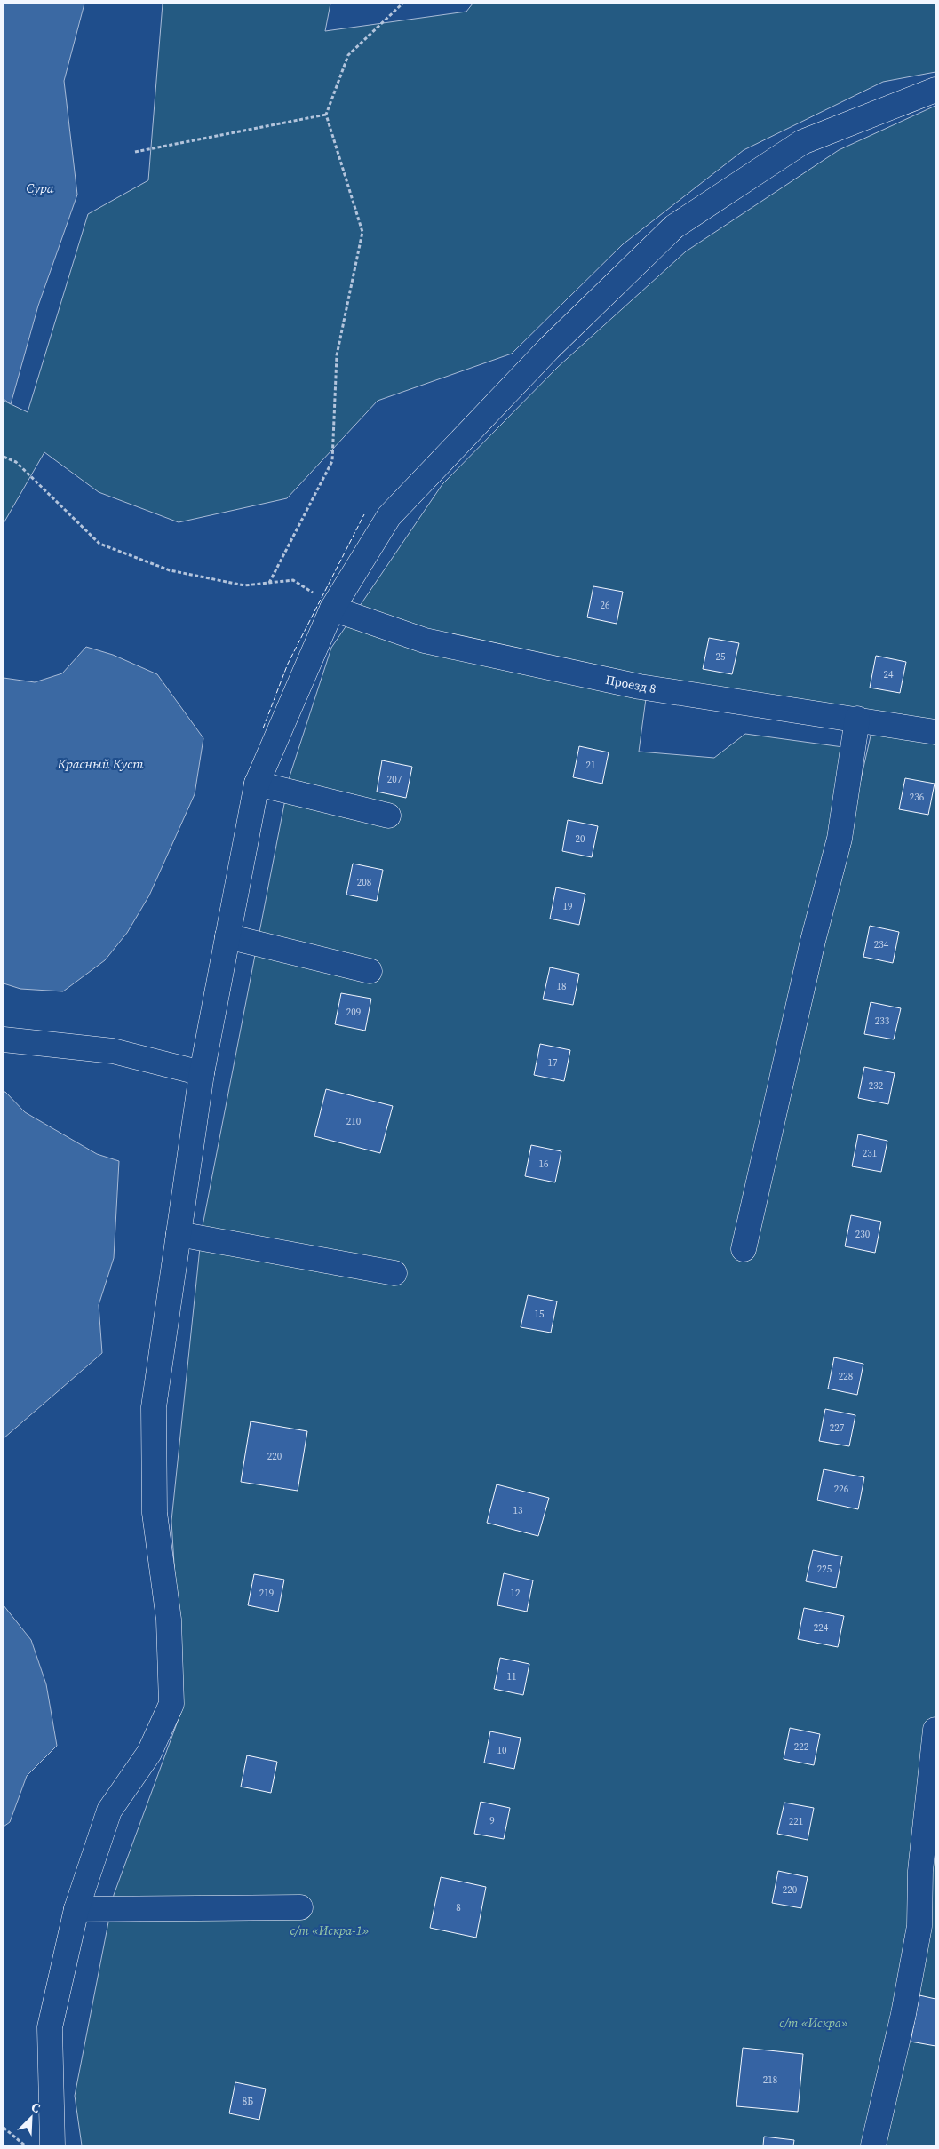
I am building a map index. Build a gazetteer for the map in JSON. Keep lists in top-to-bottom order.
{
  "streets": {
    "street": ["Проезд 8"]
  },
  "water": ["Сура", "Красный Куст"],
  "parks": ["с/т «Искра-1»", "с/т «Искра»"],
  "house_numbers": [
    "26",
    "25",
    "24",
    "21",
    "207",
    "236",
    "20",
    "208",
    "19",
    "234",
    "18",
    "209",
    "233",
    "17",
    "232",
    "210",
    "231",
    "16",
    "230",
    "15",
    "228",
    "227",
    "220",
    "226",
    "13",
    "225",
    "219",
    "12",
    "224",
    "11",
    "222",
    "10",
    "9",
    "221",
    "220",
    "8",
    "218",
    "8Б"
  ],
  "north": "top right"
}
